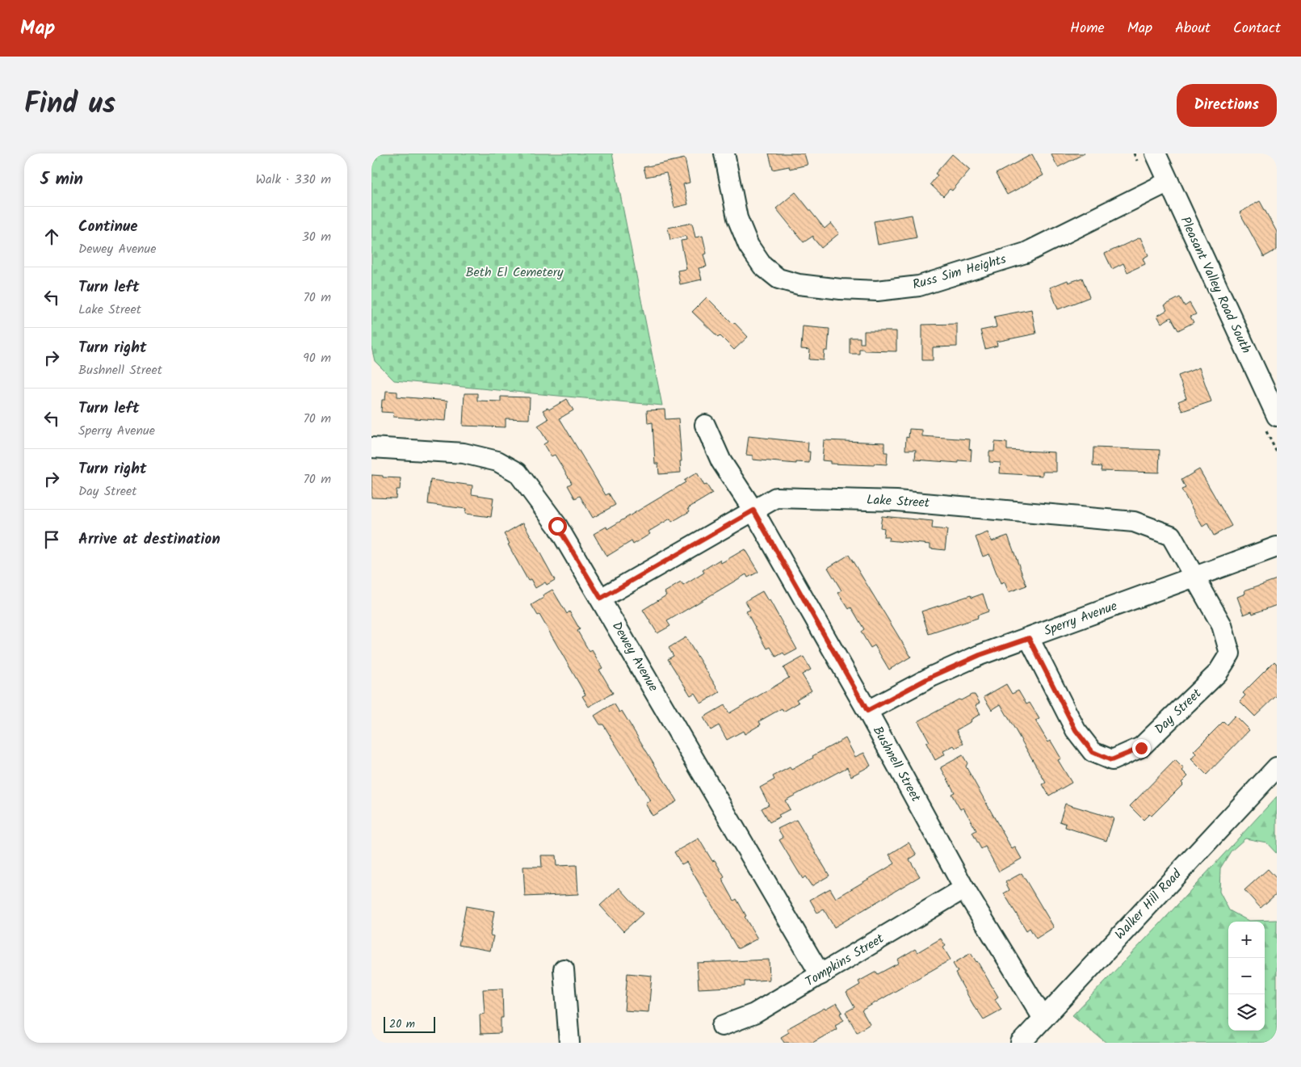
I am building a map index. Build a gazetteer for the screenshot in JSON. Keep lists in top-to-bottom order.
{
  "streets": {
    "street": [
      "Russ Sim Heights",
      "Pleasant Valley Road South",
      "Lake Street",
      "Sperry Avenue",
      "Dewey Avenue",
      "Day Street",
      "Bushnell Street",
      "Walker Hill Road",
      "Tompkins Street"
    ]
  },
  "crossings": [
    ["Russ Sim Heights", "Pleasant Valley Road South"],
    ["Lake Street", "Sperry Avenue"],
    ["Lake Street", "Dewey Avenue"],
    ["Lake Street", "Day Street"],
    ["Lake Street", "Bushnell Street"],
    ["Sperry Avenue", "Day Street"],
    ["Sperry Avenue", "Bushnell Street"],
    ["Dewey Avenue", "Tompkins Street"],
    ["Bushnell Street", "Walker Hill Road"],
    ["Bushnell Street", "Tompkins Street"]
  ],
  "parks": ["Beth El Cemetery"],
  "scale_bar": "20 m",
  "page": {
    "header": "Map",
    "nav": [
      "Home",
      "Map",
      "About",
      "Contact"
    ],
    "title": "Find us",
    "buttons": "Directions",
    "heading": ["5 min", "Walk · 330 m"],
    "list": [
      ["Continue", "Dewey Avenue", "30 m"],
      ["Turn left", "Lake Street", "70 m"],
      ["Turn right", "Bushnell Street", "90 m"],
      ["Turn left", "Sperry Avenue", "70 m"],
      ["Turn right", "Day Street", "70 m"],
      "Arrive at destination"
    ],
    "map_buttons": ["+", "−"],
    "scale": "20 m"
  }
}
